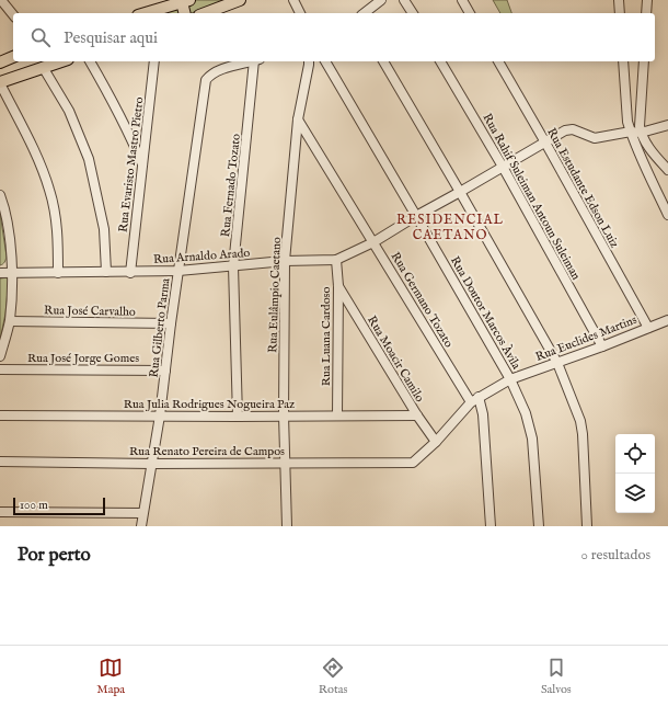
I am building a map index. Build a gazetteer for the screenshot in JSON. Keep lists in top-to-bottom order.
{
  "streets": {
    "street": [
      "Rua Evaristo Mastro Pietro",
      "Rua Fernado Tozato",
      "Rua Estudante Edson Luiz",
      "Rua Rahif Suleiman Antoun Suleiman",
      "Rua Arnaldo Arado",
      "Rua Eulâmpio Caetano",
      "Rua Germano Tozato",
      "Rua José Carvalho",
      "Rua Doutor Marcos Àvila",
      "Rua Gilberto Parma",
      "Rua Luana Cardoso",
      "Rua Euclides Martins",
      "Rua José Jorge Gomes",
      "Rua Moacir Camilo",
      "Rua Julia Rodrigues Nogueira Paz",
      "Rua Renato Pereira de Campos"
    ]
  },
  "crossings": [
    ["Rua Evaristo Mastro Pietro", "Rua Arnaldo Arado"],
    ["Rua Fernado Tozato", "Rua Arnaldo Arado"],
    ["Rua Fernado Tozato", "Rua Julia Rodrigues Nogueira Paz"],
    ["Rua Estudante Edson Luiz", "Rua Arnaldo Arado"],
    ["Rua Estudante Edson Luiz", "Rua Euclides Martins"],
    ["Rua Rahif Suleiman Antoun Suleiman", "Rua Arnaldo Arado"],
    ["Rua Rahif Suleiman Antoun Suleiman", "Rua Euclides Martins"],
    ["Rua Arnaldo Arado", "Rua Eulâmpio Caetano"],
    ["Rua Arnaldo Arado", "Rua Germano Tozato"],
    ["Rua Arnaldo Arado", "Rua Doutor Marcos Àvila"],
    ["Rua Arnaldo Arado", "Rua Gilberto Parma"],
    ["Rua Arnaldo Arado", "Rua Luana Cardoso"],
    ["Rua Eulâmpio Caetano", "Rua Germano Tozato"],
    ["Rua Eulâmpio Caetano", "Rua Julia Rodrigues Nogueira Paz"],
    ["Rua Eulâmpio Caetano", "Rua Renato Pereira de Campos"],
    ["Rua Germano Tozato", "Rua Euclides Martins"],
    ["Rua José Carvalho", "Rua Gilberto Parma"],
    ["Rua Doutor Marcos Àvila", "Rua Euclides Martins"],
    ["Rua Gilberto Parma", "Rua José Jorge Gomes"],
    ["Rua Gilberto Parma", "Rua Julia Rodrigues Nogueira Paz"],
    ["Rua Gilberto Parma", "Rua Renato Pereira de Campos"],
    ["Rua Luana Cardoso", "Rua Moacir Camilo"],
    ["Rua Luana Cardoso", "Rua Julia Rodrigues Nogueira Paz"],
    ["Rua Euclides Martins", "Rua Moacir Camilo"],
    ["Rua Euclides Martins", "Rua Renato Pereira de Campos"],
    ["Rua Moacir Camilo", "Rua Julia Rodrigues Nogueira Paz"]
  ],
  "districts": ["RESIDENCIAL CAETANO"],
  "scale_bar": "100 m",
  "page": {
    "search": "Pesquisar aqui",
    "scale": "100 m",
    "heading": ["Por perto", "0 resultados"],
    "nav": ["Mapa", "Rotas", "Salvos"]
  }
}
